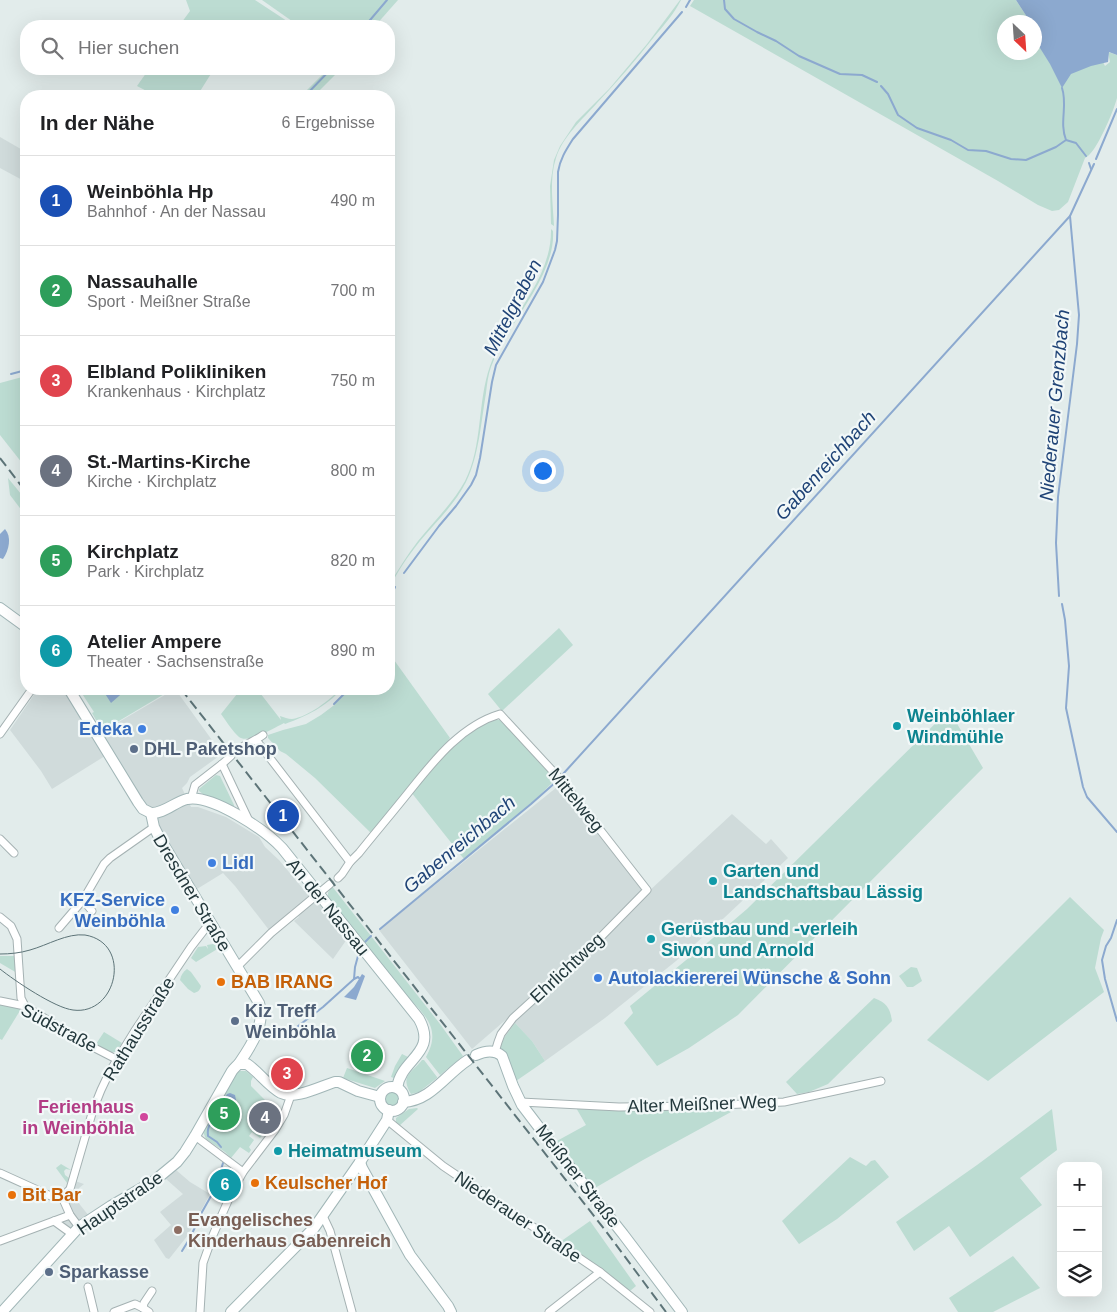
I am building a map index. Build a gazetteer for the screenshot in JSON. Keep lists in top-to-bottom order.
{
  "streets": {
    "main road": [
      "Dresdner Straße",
      "An der Nassau",
      "Meißner Straße",
      "Hauptstraße"
    ],
    "street": [
      "Mittelweg",
      "Ehrlichtweg",
      "Südstraße",
      "Rathausstraße",
      "Alter Meißner Weg",
      "Niederauer Straße"
    ]
  },
  "crossings": [
    ["Mittelweg", "Ehrlichtweg"],
    ["Dresdner Straße", "Rathausstraße"],
    ["Dresdner Straße", "Hauptstraße"],
    ["An der Nassau", "Niederauer Straße"],
    ["Ehrlichtweg", "Meißner Straße"],
    ["Südstraße", "Rathausstraße"],
    ["Alter Meißner Weg", "Meißner Straße"]
  ],
  "water": ["Mittelgraben", "Niederauer Grenzbach", "Gabenreichbach"],
  "places": [
    "Weinböhlaer Windmühle",
    "Edeka",
    "DHL Paketshop",
    "Lidl",
    "Garten und Landschaftsbau Lässig",
    "KFZ-Service Weinböhla",
    "Gerüstbau und -verleih Siwon und Arnold",
    "Autolackiererei Wünsche & Sohn",
    "BAB IRANG",
    "Kiz Treff Weinböhla",
    "Ferienhaus in Weinböhla",
    "Heimatmuseum",
    "Keulscher Hof",
    "Bit Bar",
    "Evangelisches Kinderhaus Gabenreich",
    "Sparkasse"
  ],
  "north": "bottom right",
  "page": {
    "search": "Hier suchen",
    "heading": ["In der Nähe", "6 Ergebnisse"],
    "list": [
      {
        "mark": "1",
        "name": "Weinböhla Hp",
        "note": "Bahnhof · An der Nassau",
        "value": "490 m"
      },
      {
        "mark": "2",
        "name": "Nassauhalle",
        "note": "Sport · Meißner Straße",
        "value": "700 m"
      },
      {
        "mark": "3",
        "name": "Elbland Polikliniken",
        "note": "Krankenhaus · Kirchplatz",
        "value": "750 m"
      },
      {
        "mark": "4",
        "name": "St.-Martins-Kirche",
        "note": "Kirche · Kirchplatz",
        "value": "800 m"
      },
      {
        "mark": "5",
        "name": "Kirchplatz",
        "note": "Park · Kirchplatz",
        "value": "820 m"
      },
      {
        "mark": "6",
        "name": "Atelier Ampere",
        "note": "Theater · Sachsenstraße",
        "value": "890 m"
      }
    ],
    "pins": [
      "1",
      "2",
      "3",
      "5",
      "4",
      "6"
    ],
    "map_buttons": ["+", "−"]
  }
}
